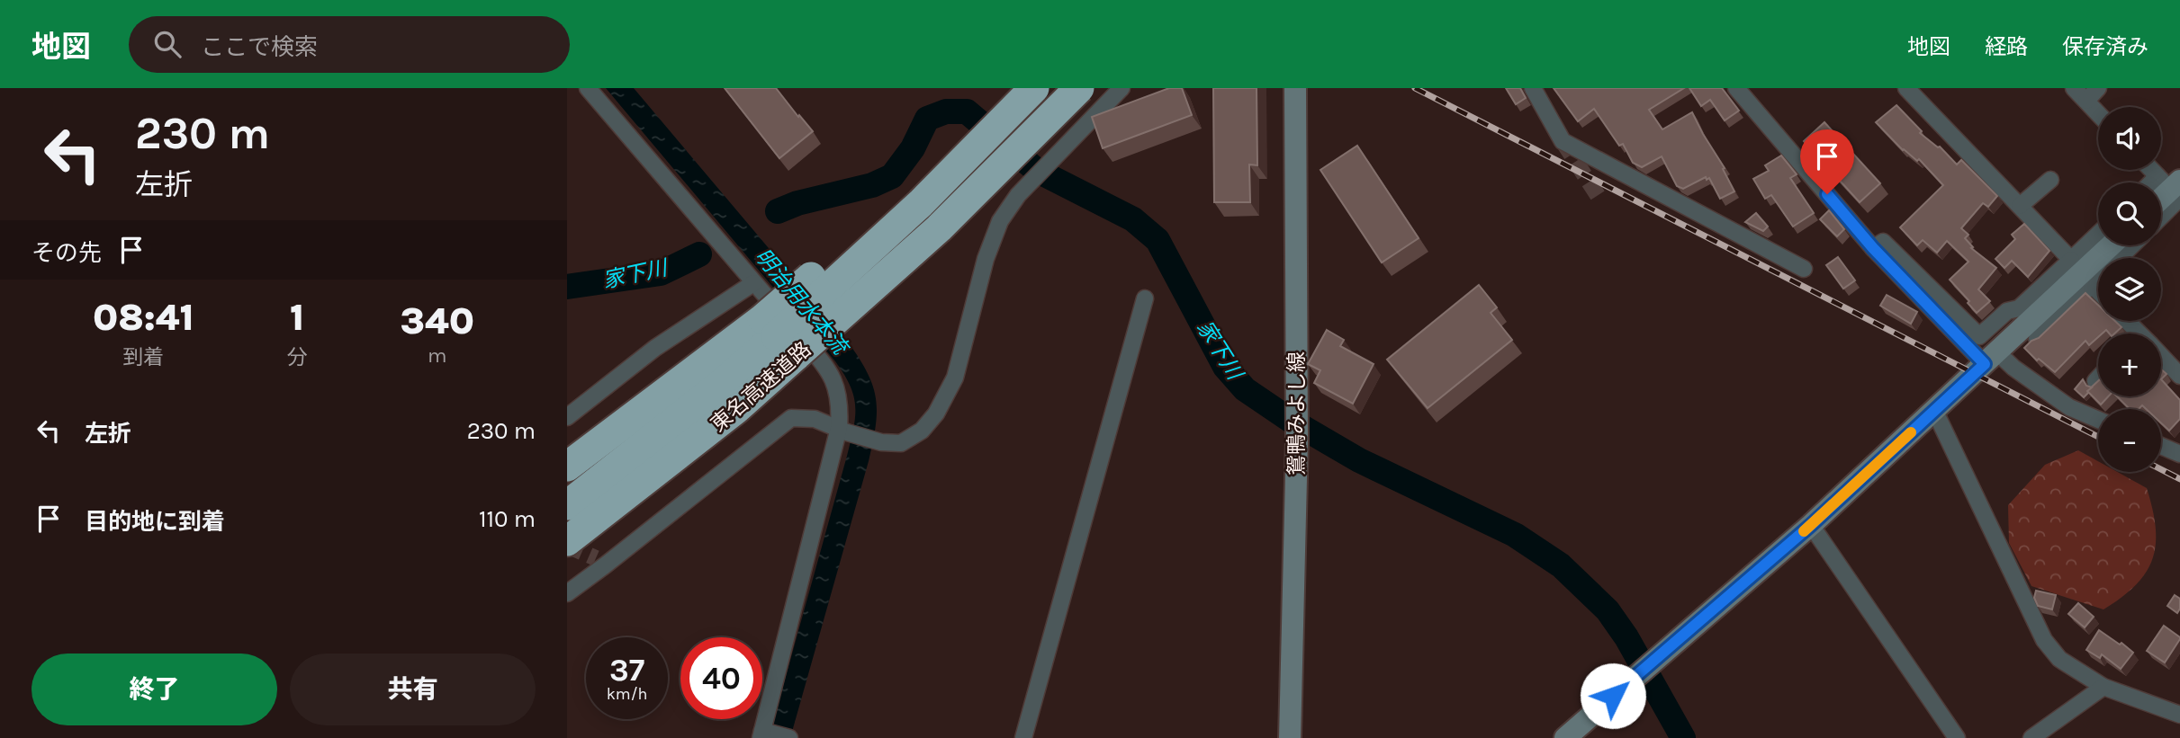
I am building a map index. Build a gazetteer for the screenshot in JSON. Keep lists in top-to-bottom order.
{
  "streets": {
    "highway": ["東名高速道路"],
    "street": ["鴛鴨みよし線"]
  },
  "water": ["家下川", "明治用水本流"],
  "page": {
    "header": "地図",
    "search": "ここで検索",
    "nav": ["地図", "経路", "保存済み"],
    "turn": ["230 m", "左折"],
    "map_buttons": ["+", "−"],
    "then": "その先",
    "eta": [
      "08:41",
      "到着",
      "1",
      "分",
      "340",
      "m"
    ],
    "list": [
      {
        "name": "左折",
        "value": "230 m"
      },
      {
        "name": "目的地に到着",
        "value": "110 m"
      }
    ],
    "speed": "37 km/h",
    "limit": "40",
    "buttons": ["終了", "共有"]
  }
}
